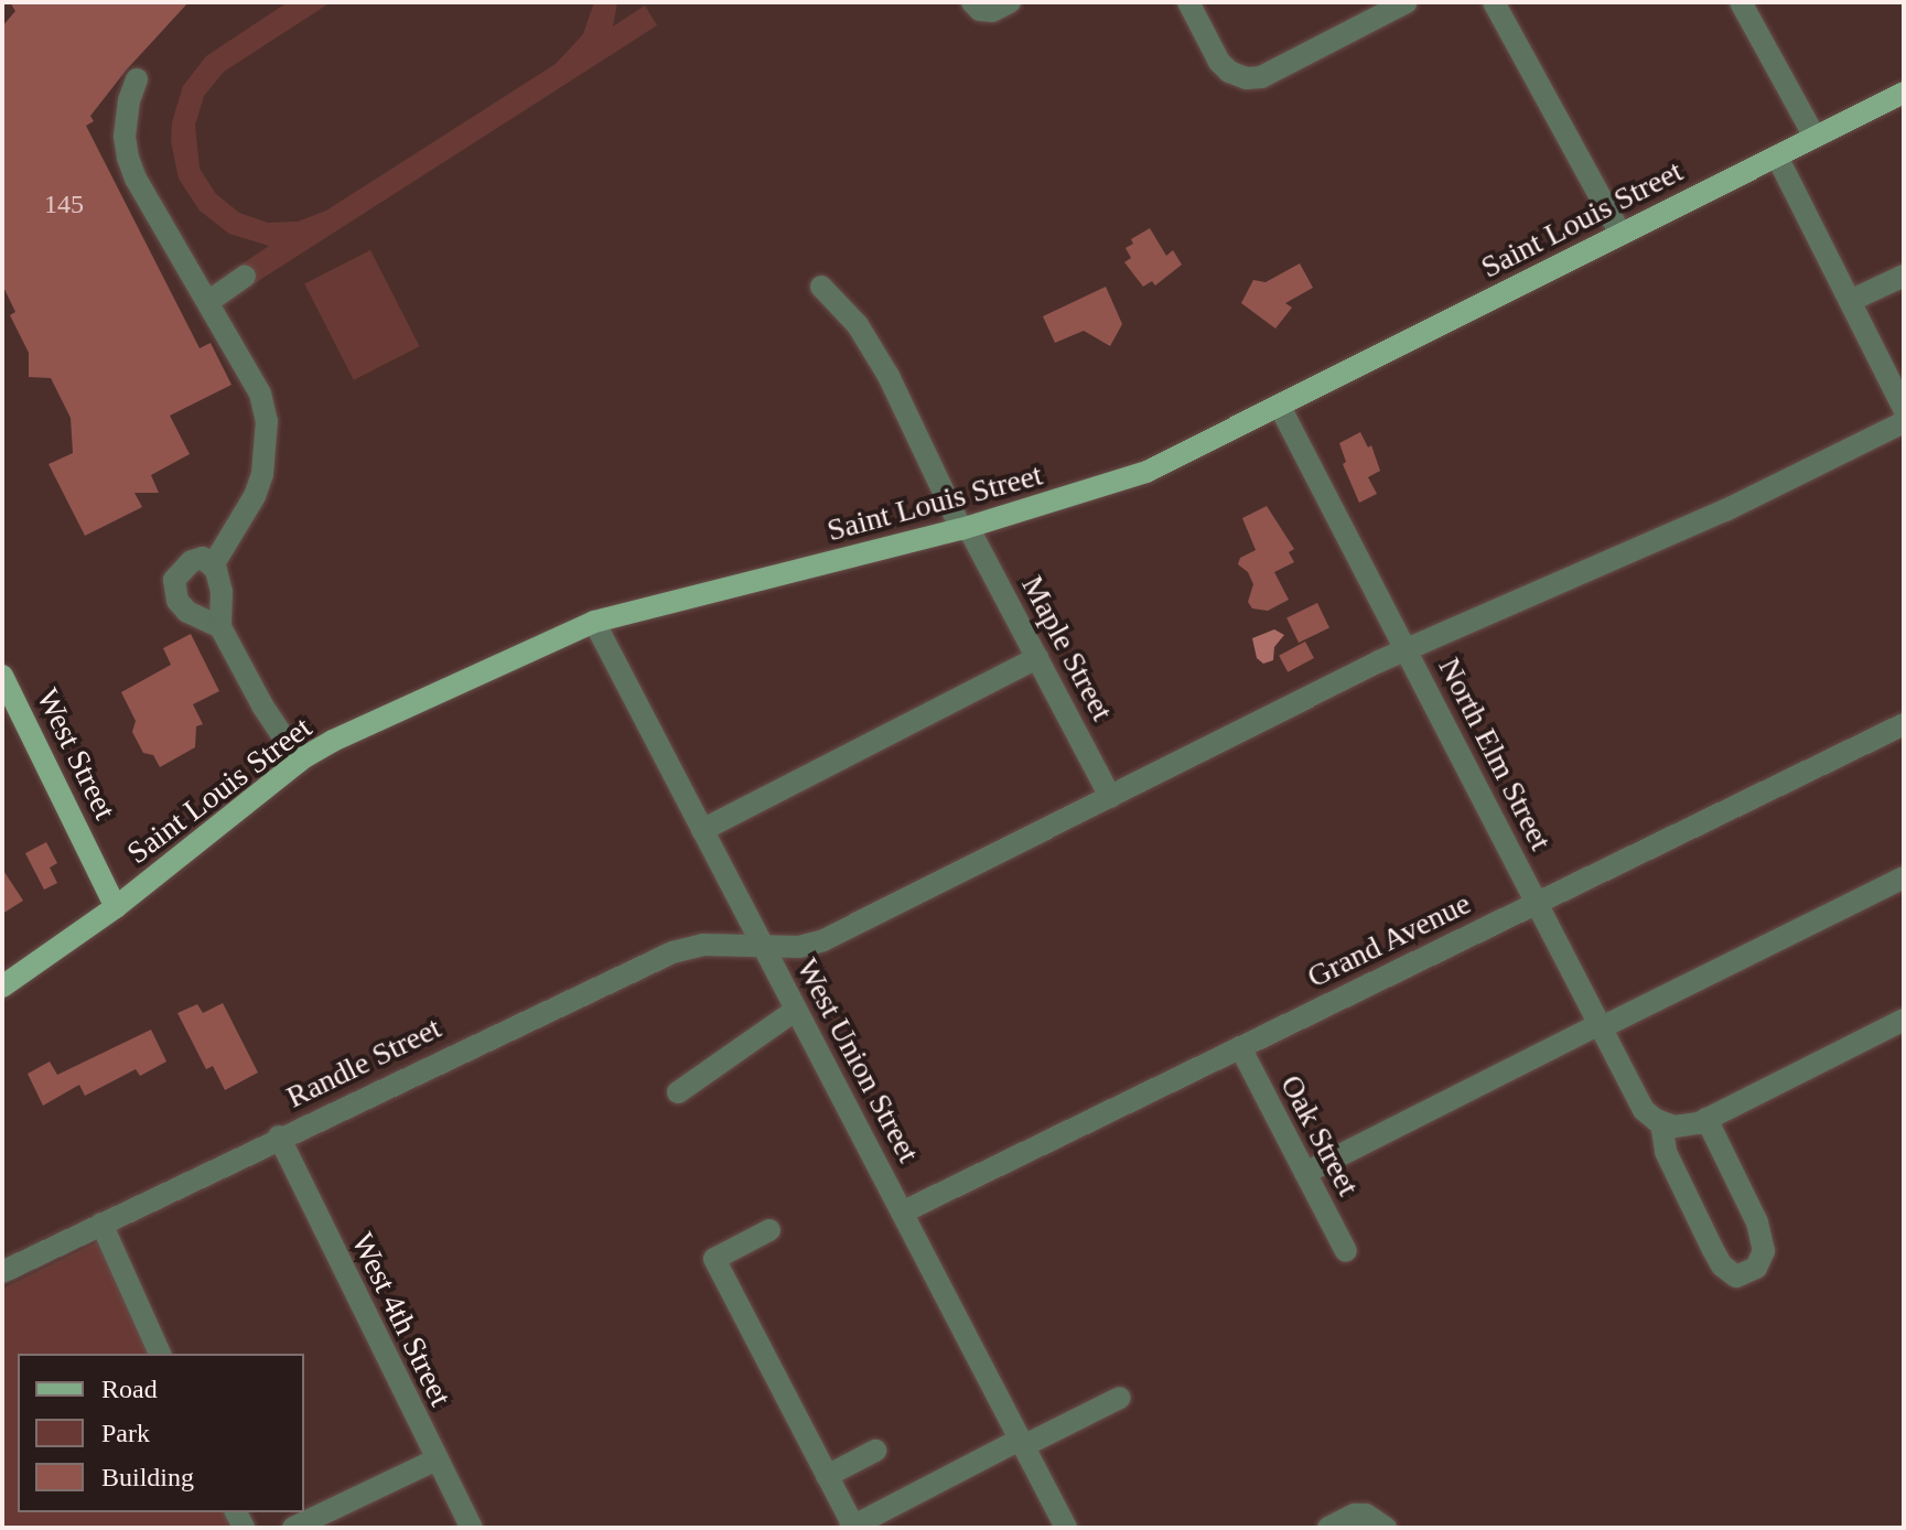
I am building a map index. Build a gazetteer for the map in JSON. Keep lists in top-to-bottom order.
{
  "streets": {
    "main road": ["Saint Louis Street", "West Street"],
    "street": [
      "Maple Street",
      "North Elm Street",
      "Grand Avenue",
      "West Union Street",
      "Randle Street",
      "Oak Street",
      "West 4th Street"
    ]
  },
  "crossings": [
    ["Saint Louis Street", "Maple Street"],
    ["Saint Louis Street", "West Street"],
    ["Saint Louis Street", "North Elm Street"],
    ["Saint Louis Street", "West Union Street"],
    ["Maple Street", "Randle Street"],
    ["North Elm Street", "Grand Avenue"],
    ["North Elm Street", "Randle Street"],
    ["Grand Avenue", "West Union Street"],
    ["Grand Avenue", "Oak Street"],
    ["West Union Street", "Randle Street"],
    ["Randle Street", "West 4th Street"]
  ],
  "house_numbers": ["145"],
  "legend": ["Road", "Park", "Building"]
}
